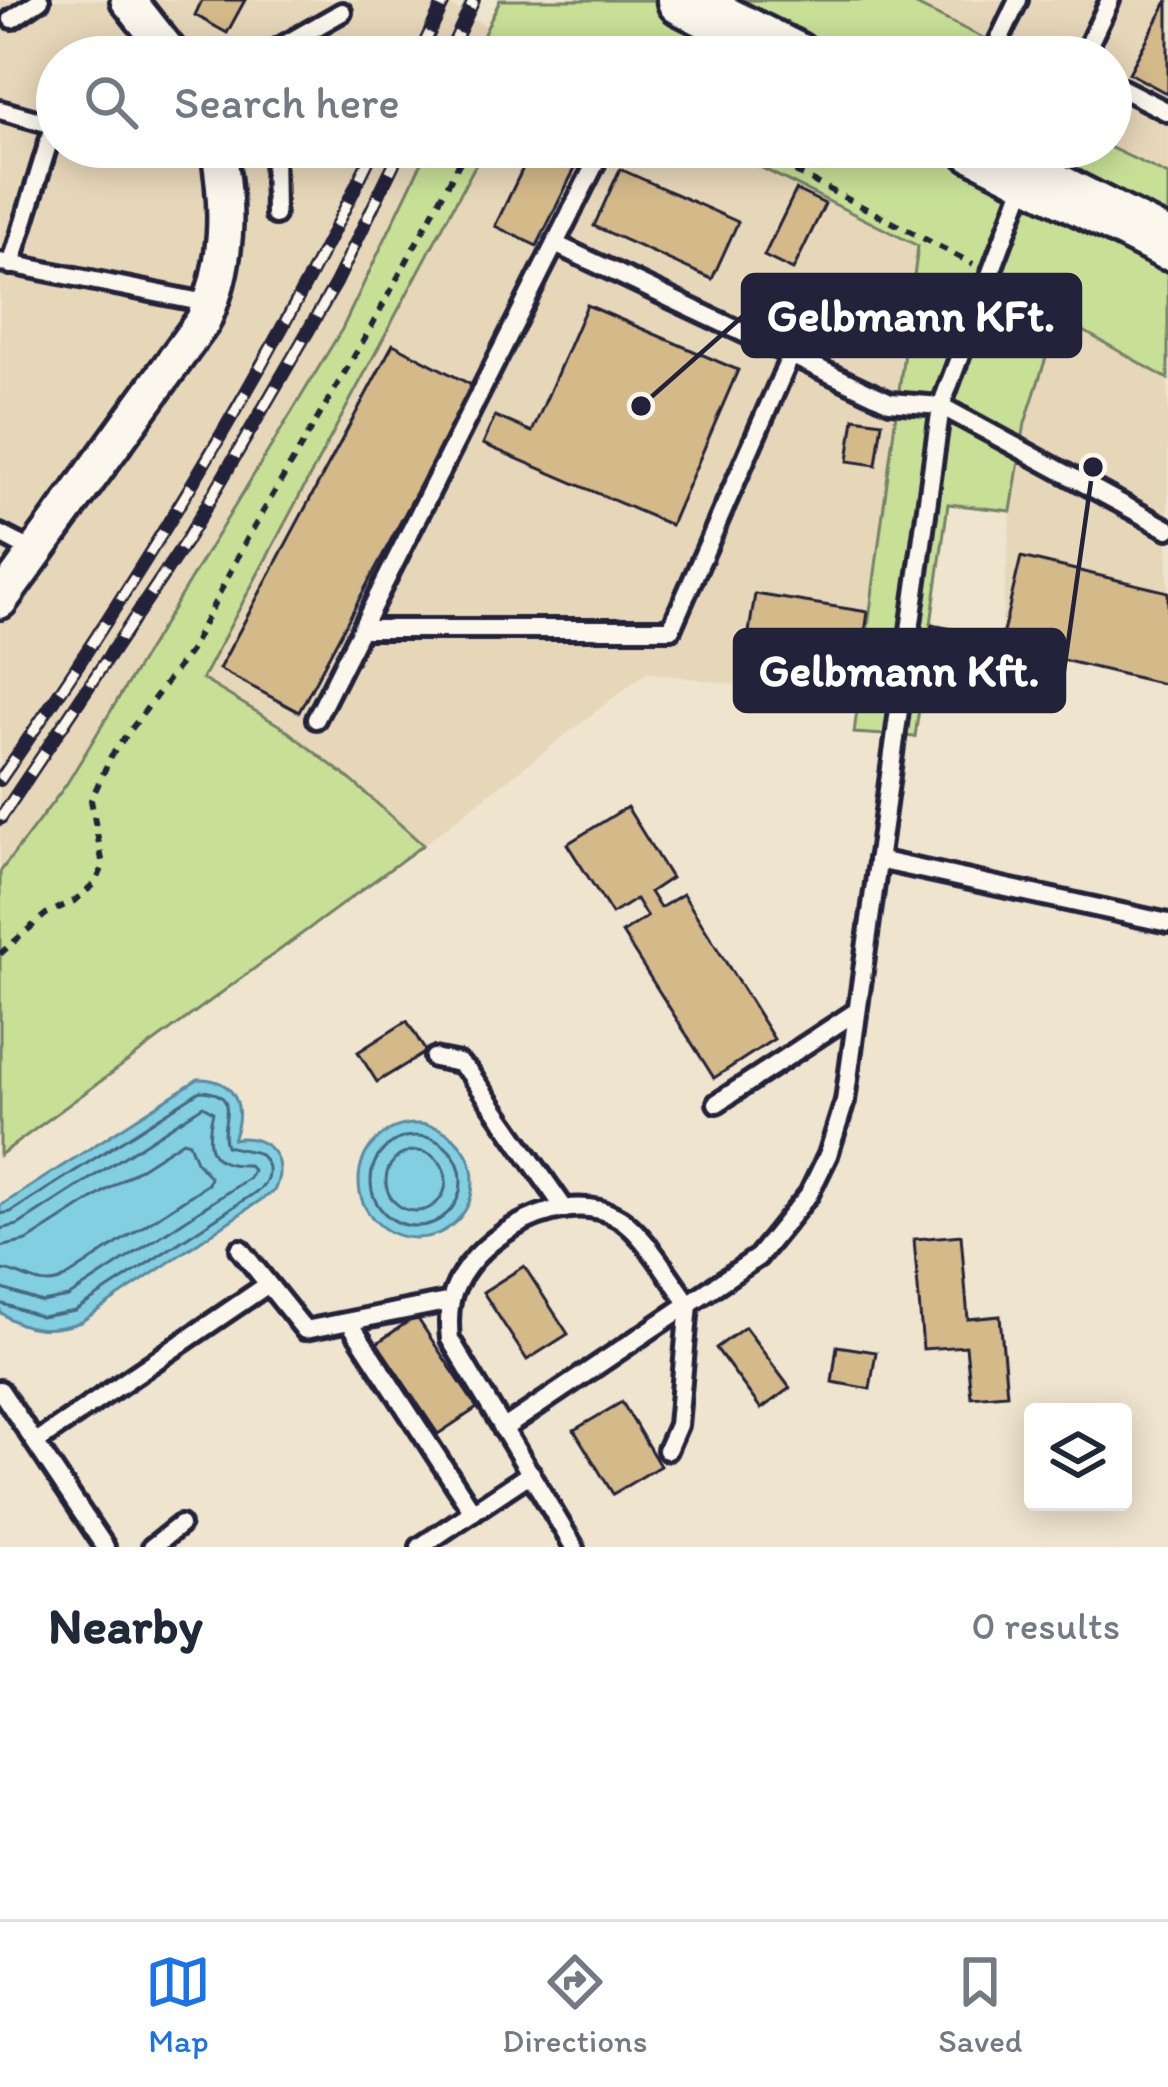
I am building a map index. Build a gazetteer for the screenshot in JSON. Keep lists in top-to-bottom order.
{
  "places": ["Gelbmann KFt.", "Gelbmann Kft."],
  "page": {
    "search": "Search here",
    "heading": ["Nearby", "0 results"],
    "nav": ["Map", "Directions", "Saved"]
  }
}
